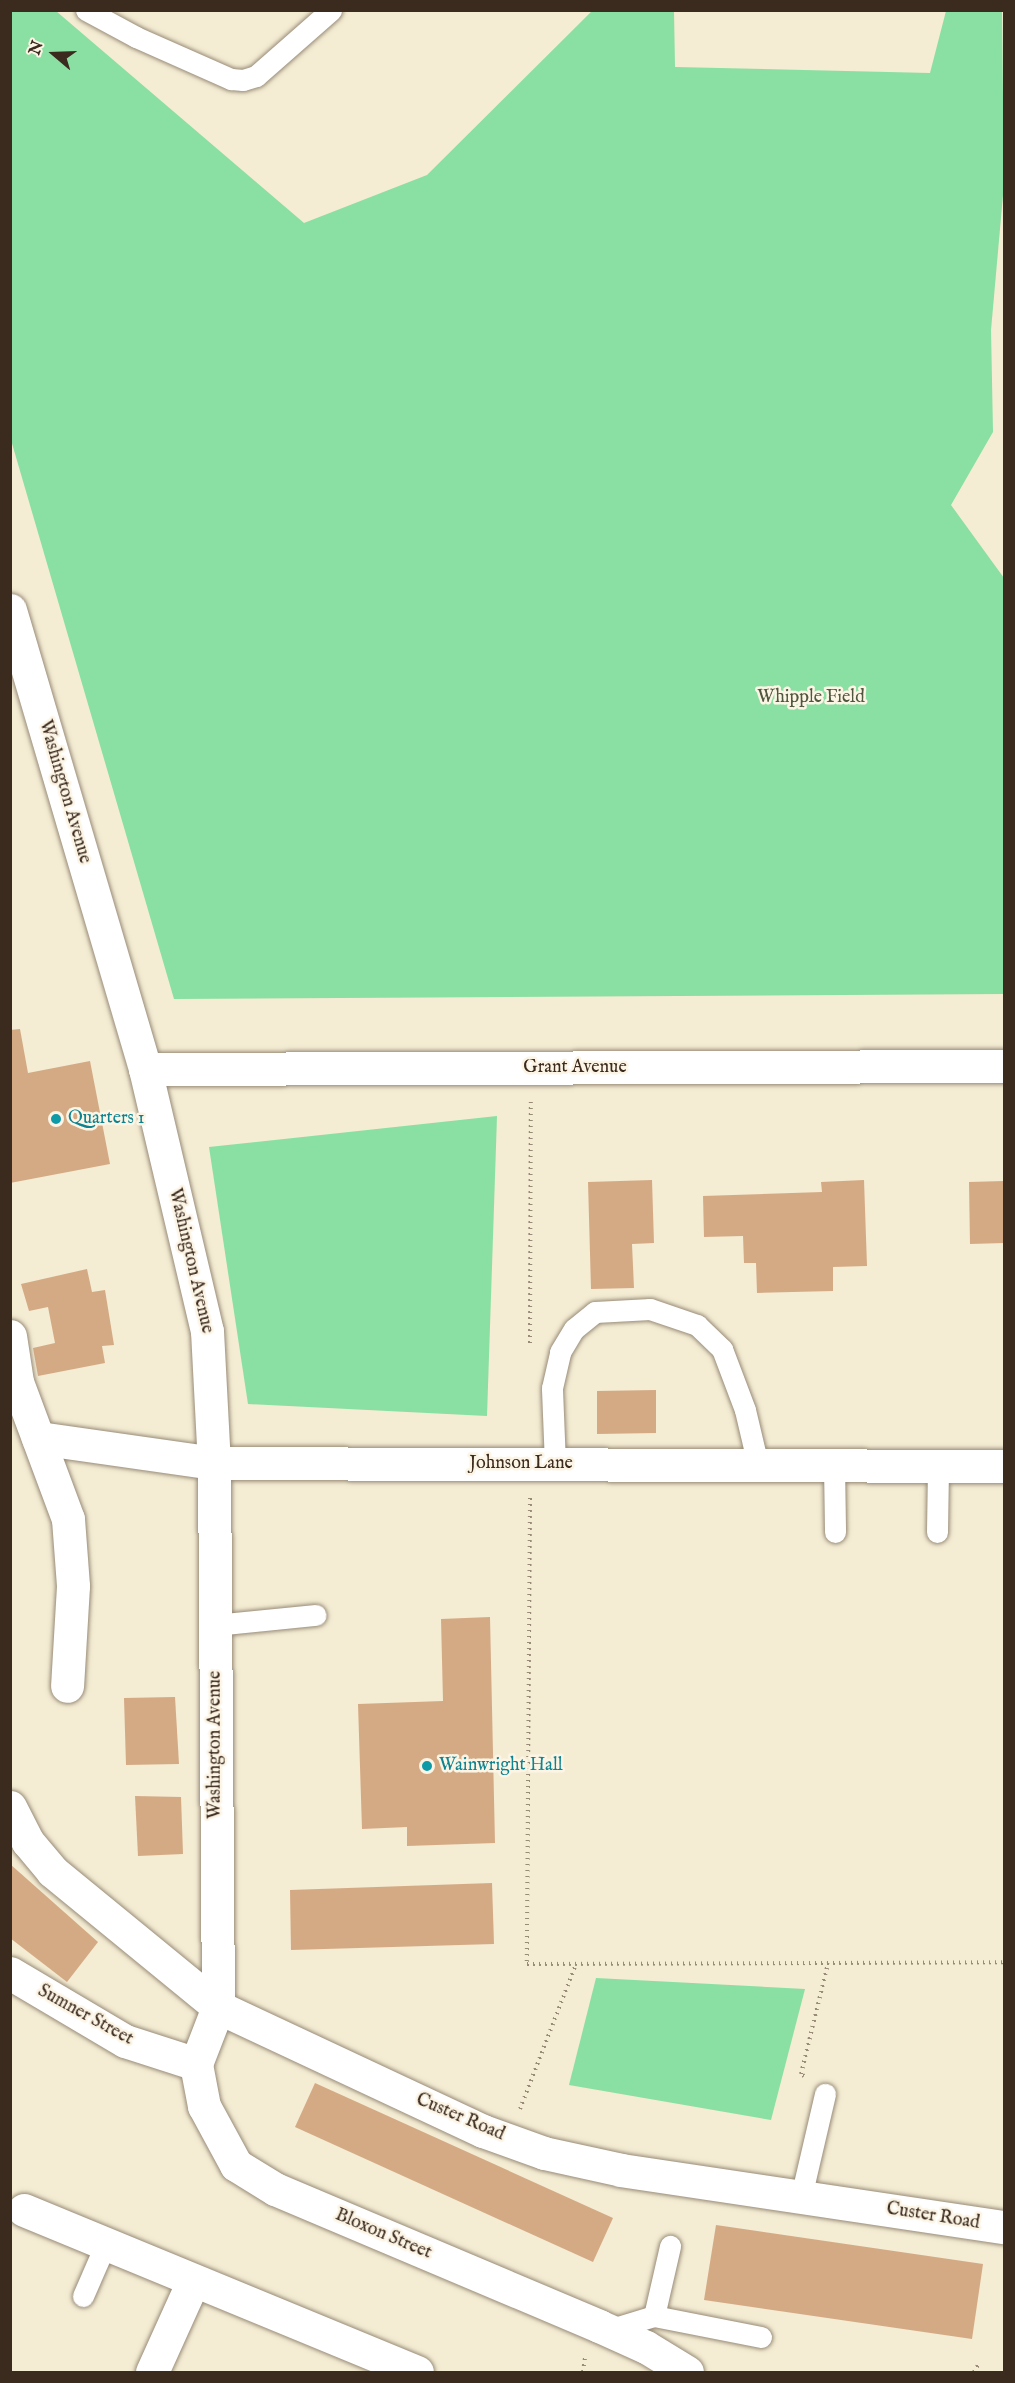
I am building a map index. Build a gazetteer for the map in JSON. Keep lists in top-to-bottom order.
{
  "streets": {
    "street": [
      "Washington Avenue",
      "Grant Avenue",
      "Johnson Lane",
      "Sumner Street",
      "Custer Road",
      "Bloxon Street"
    ]
  },
  "crossings": [
    ["Washington Avenue", "Grant Avenue"],
    ["Washington Avenue", "Johnson Lane"],
    ["Washington Avenue", "Custer Road"],
    ["Sumner Street", "Bloxon Street"]
  ],
  "parks": ["Whipple Field"],
  "places": ["Quarters 1", "Wainwright Hall"],
  "north": "left"
}
